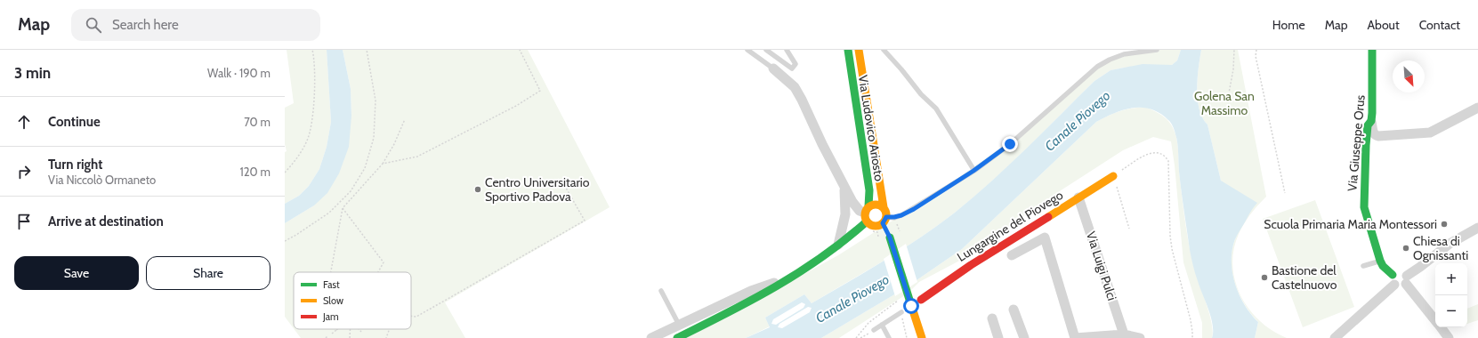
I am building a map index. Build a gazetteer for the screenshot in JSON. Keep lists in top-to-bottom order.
{
  "streets": {
    "main road": ["Via Ludovico Ariosto", "Via Giuseppe Orus", "Lungargine del Piovego"],
    "street": ["Via Luigi Pulci"]
  },
  "crossings": [
    ["Lungargine del Piovego", "Via Luigi Pulci"]
  ],
  "water": ["Canale Piovego"],
  "parks": ["Golena San Massimo"],
  "places": [
    "Centro Universitario Sportivo Padova",
    "Scuola Primaria Maria Montessori",
    "Chiesa di Ognissanti",
    "Bastione del Castelnuovo"
  ],
  "legend": ["Fast", "Slow", "Jam"],
  "north": "bottom right",
  "page": {
    "header": "Map",
    "search": "Search here",
    "nav": [
      "Home",
      "Map",
      "About",
      "Contact"
    ],
    "heading": ["3 min", "Walk · 190 m"],
    "list": [
      ["Continue", "70 m"],
      ["Turn right", "Via Niccolò Ormaneto", "120 m"],
      "Arrive at destination"
    ],
    "buttons": ["Save", "Share"],
    "map_buttons": ["+", "−"]
  }
}
